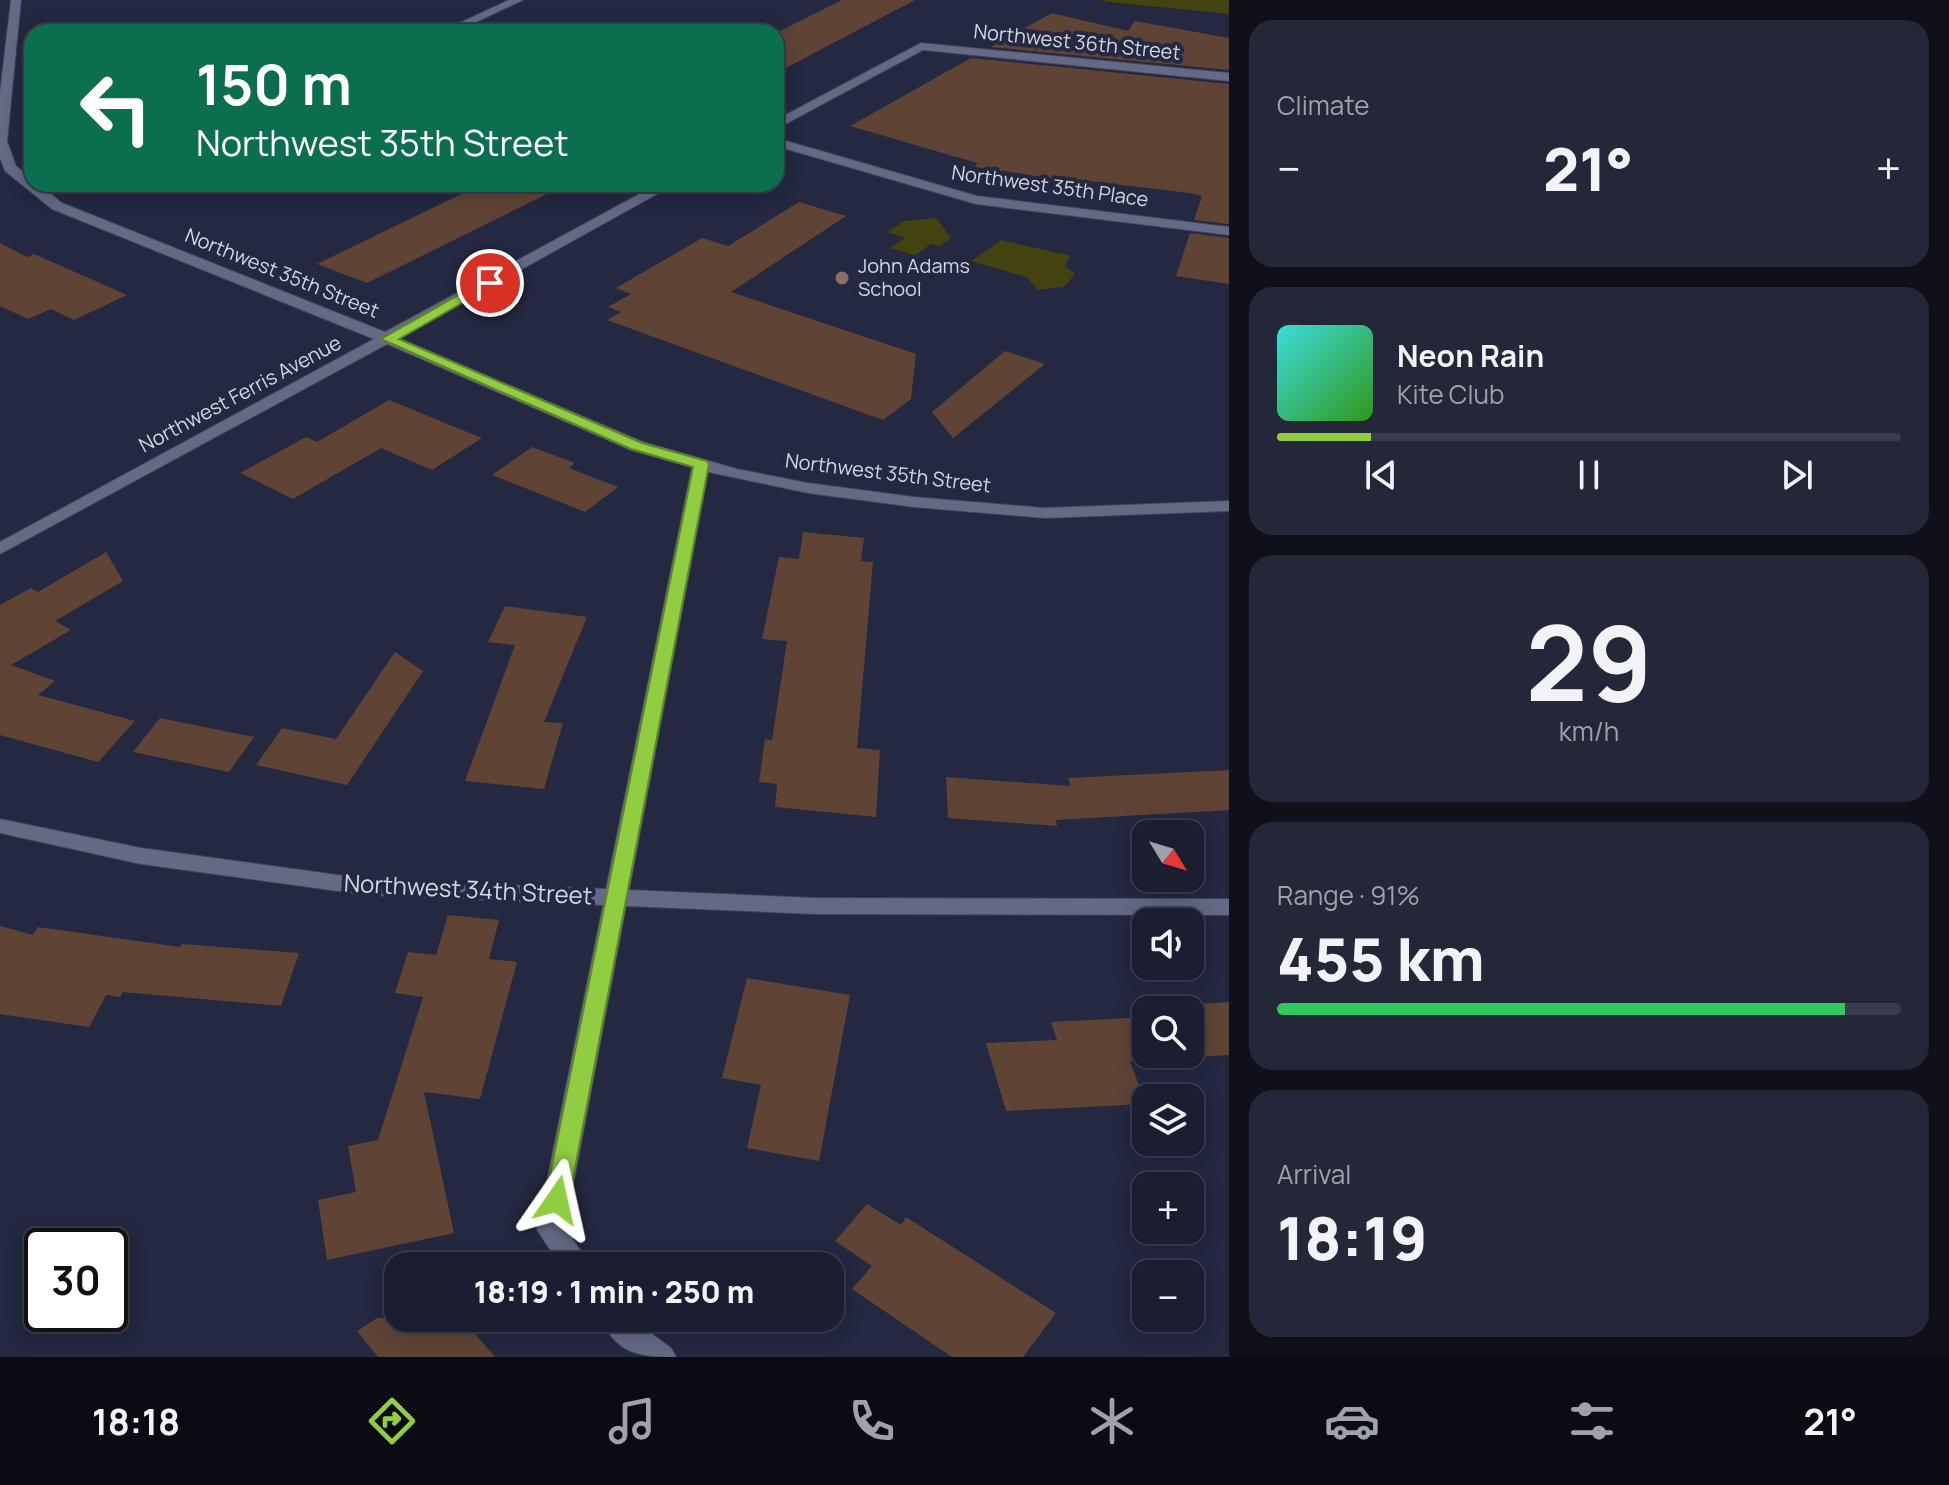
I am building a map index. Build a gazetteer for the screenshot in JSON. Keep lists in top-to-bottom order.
{
  "streets": {
    "street": [
      "Northwest 36th Street",
      "Northwest 35th Place",
      "Northwest 35th Street",
      "Northwest Ferris Avenue",
      "Northwest 34th Street"
    ]
  },
  "crossings": [
    ["Northwest 35th Street", "Northwest Ferris Avenue"]
  ],
  "places": ["John Adams School"],
  "north": "bottom right",
  "page": {
    "tile": [
      "Climate",
      ["29", "km/h"],
      ["Range · 91%", "455 km"],
      ["Arrival", "18:19"]
    ],
    "turn": ["150 m", "Northwest 35th Street"],
    "heat": ["−", "21°", "+"],
    "song": ["Neon Rain", "Kite Club"],
    "map_buttons": ["+", "−"],
    "limit": "30",
    "trip": "18:19 · 1 min · 250 m",
    "tabs": ["18:18", "21°"]
  }
}
